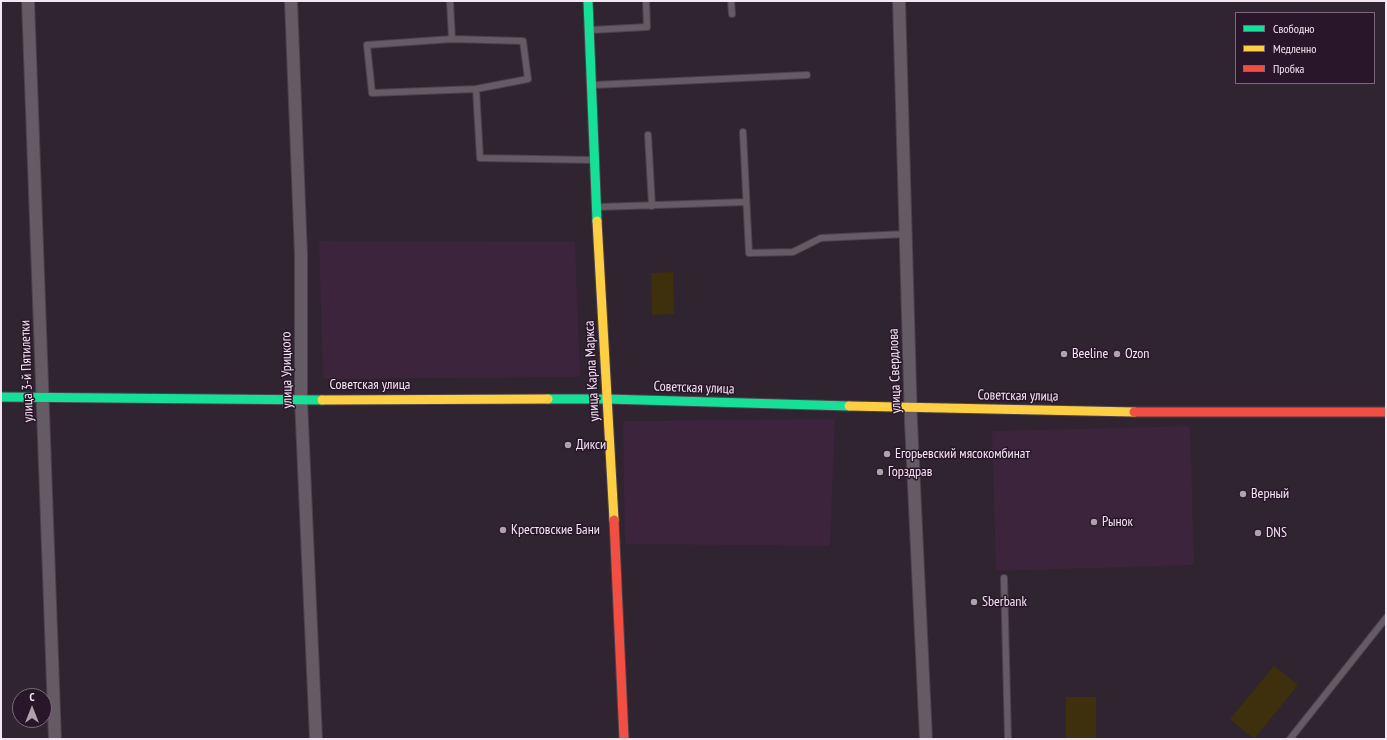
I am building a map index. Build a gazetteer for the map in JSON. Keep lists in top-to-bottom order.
{
  "streets": {
    "street": [
      "улица Урицкого",
      "улица 3-й Пятилетки",
      "улица Карла Маркса",
      "улица Свердлова",
      "Советская улица"
    ]
  },
  "crossings": [
    ["улица Урицкого", "Советская улица"],
    ["улица 3-й Пятилетки", "Советская улица"],
    ["улица Карла Маркса", "Советская улица"],
    ["улица Свердлова", "Советская улица"]
  ],
  "places": [
    "Beeline",
    "Ozon",
    "Дикси",
    "Егорьевский мясокомбинат",
    "Горздрав",
    "Верный",
    "Рынок",
    "Крестовские Бани",
    "DNS",
    "Sberbank"
  ],
  "legend": ["Свободно", "Медленно", "Пробка"],
  "north": "top"
}
